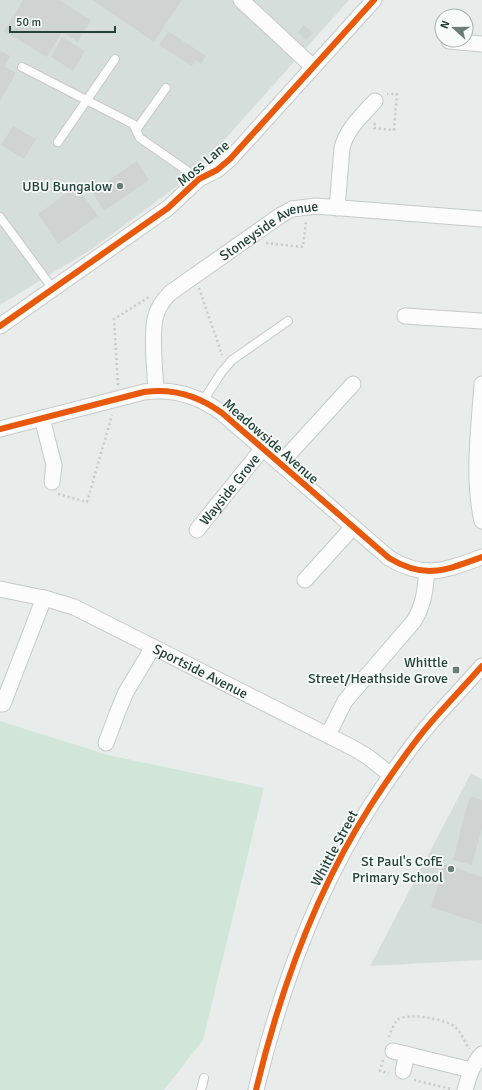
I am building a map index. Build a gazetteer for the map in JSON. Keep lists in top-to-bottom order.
{
  "streets": {
    "street": [
      "Moss Lane",
      "Stoneyside Avenue",
      "Meadowside Avenue",
      "Wayside Grove",
      "Sportside Avenue",
      "Whittle Street"
    ]
  },
  "crossings": [
    ["Stoneyside Avenue", "Meadowside Avenue"],
    ["Meadowside Avenue", "Wayside Grove"],
    ["Sportside Avenue", "Whittle Street"]
  ],
  "places": {
    "other": ["UBU Bungalow", "St Paul's CofE Primary School"],
    "transit": ["Whittle Street/Heathside Grove"]
  },
  "scale_bar": "50 m",
  "north": "left"
}
